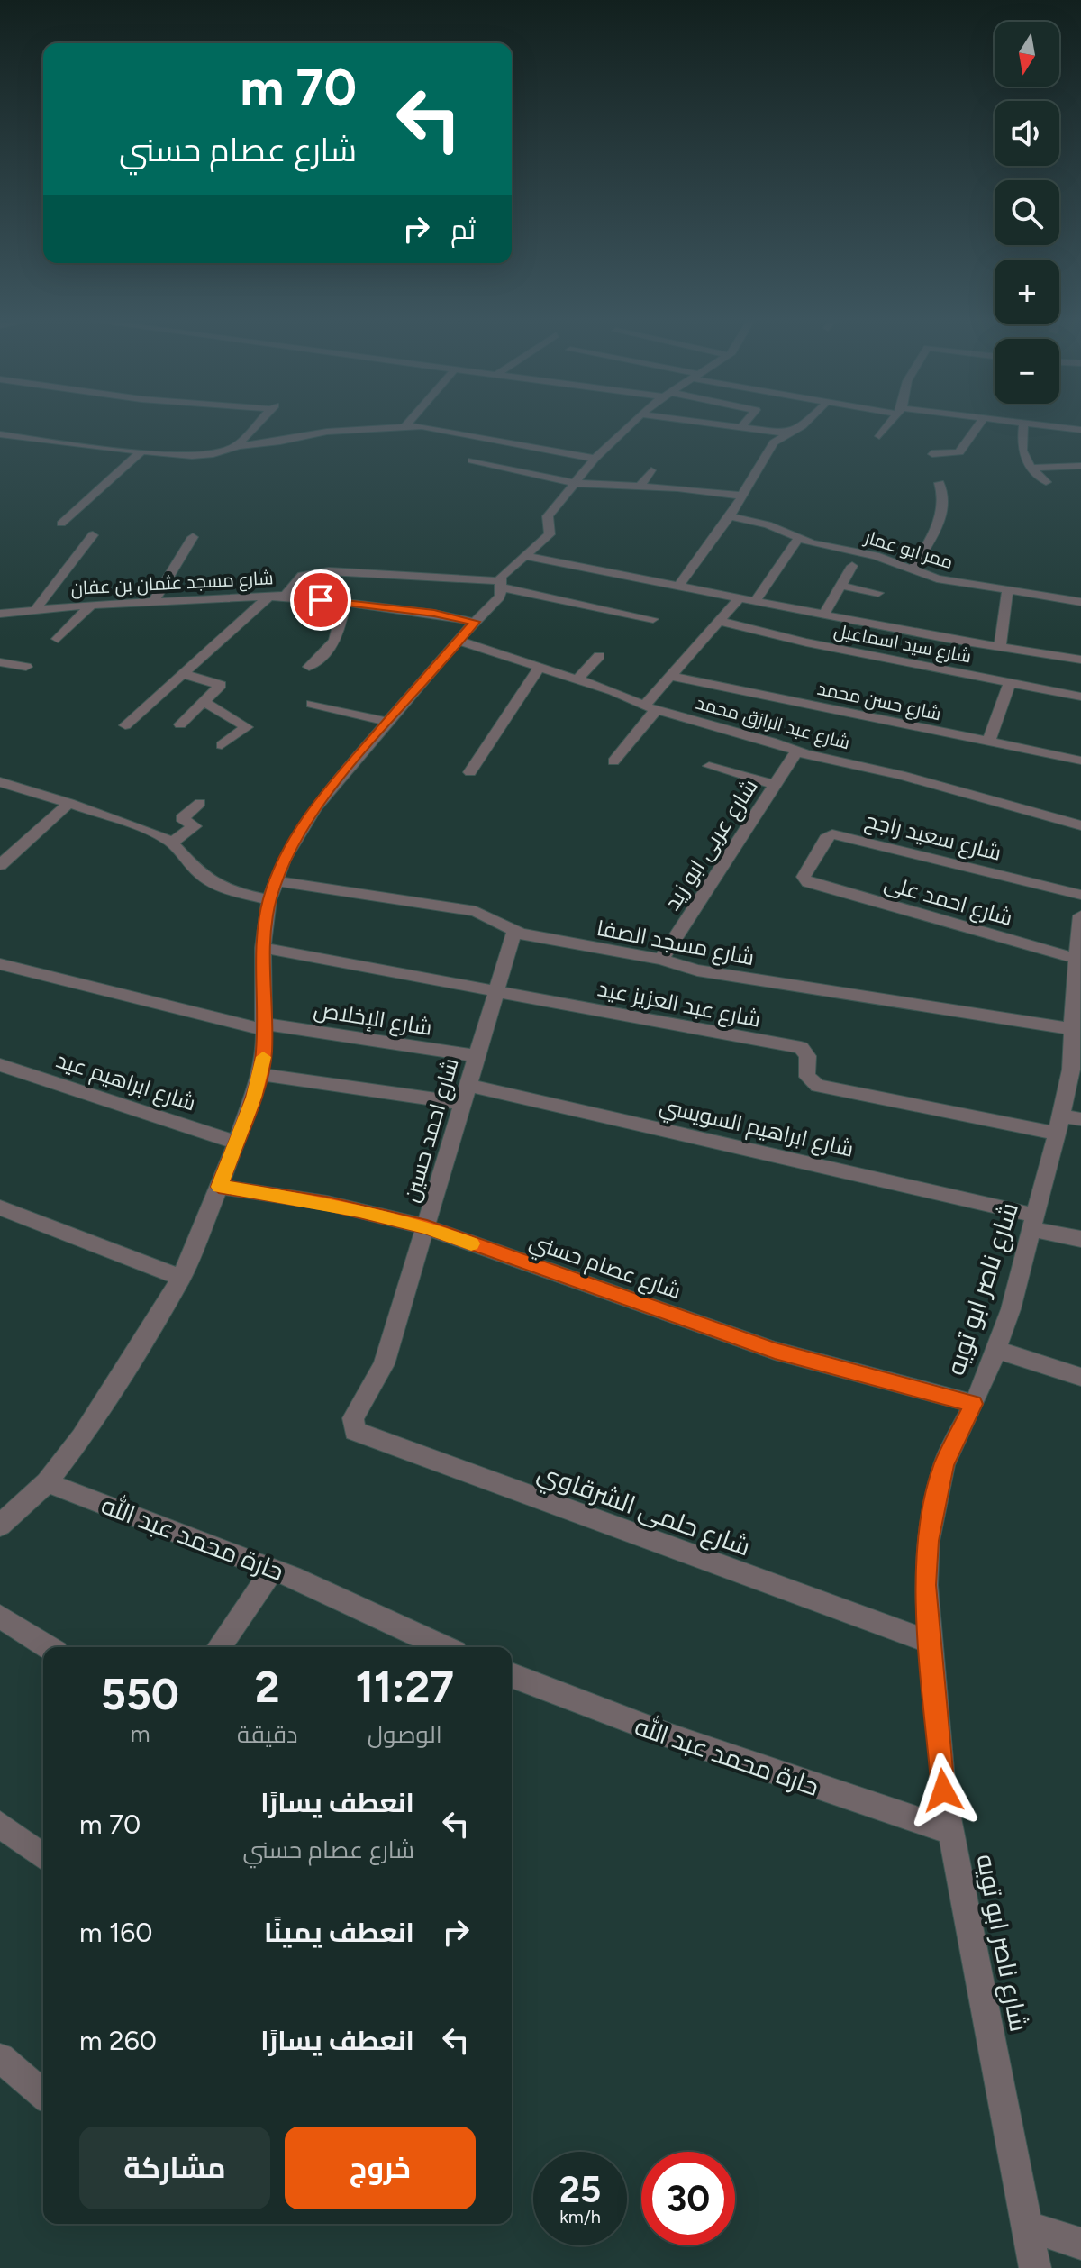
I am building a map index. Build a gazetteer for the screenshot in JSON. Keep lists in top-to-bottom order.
{
  "streets": {
    "street": [
      "ممر ابو عمار",
      "شارع مسجد عثمان بن عفان",
      "شارع سيد اسماعيل",
      "شارع حسن محمد",
      "شارع عبد الرازق محمد",
      "شارع سعيد راجح",
      "شارع عربى ابو زيد",
      "شارع احمد على",
      "شارع مسجد الصفا",
      "شارع عبد العزيز عيد",
      "شارع الإخلاص",
      "شارع ابراهيم عيد",
      "شارع ابراهيم السويسي",
      "شارع احمد حسين",
      "شارع عصام حسني",
      "شارع ناصر ابو تويه",
      "شارع حلمى الشرقاوي",
      "حارة محمد عبد الله"
    ]
  },
  "crossings": [
    ["شارع عبد الرازق محمد", "شارع عربى ابو زيد"],
    ["شارع سعيد راجح", "شارع احمد على"],
    ["شارع عربى ابو زيد", "شارع مسجد الصفا"],
    ["شارع احمد على", "شارع ناصر ابو تويه"],
    ["شارع مسجد الصفا", "شارع احمد حسين"],
    ["شارع مسجد الصفا", "شارع ناصر ابو تويه"],
    ["شارع عبد العزيز عيد", "شارع احمد حسين"],
    ["شارع عبد العزيز عيد", "شارع ناصر ابو تويه"],
    ["شارع الإخلاص", "شارع احمد حسين"],
    ["شارع ابراهيم السويسي", "شارع احمد حسين"],
    ["شارع ابراهيم السويسي", "شارع ناصر ابو تويه"],
    ["شارع احمد حسين", "شارع عصام حسني"],
    ["شارع احمد حسين", "شارع حلمى الشرقاوي"],
    ["شارع عصام حسني", "شارع ناصر ابو تويه"],
    ["شارع ناصر ابو تويه", "شارع حلمى الشرقاوي"],
    ["شارع ناصر ابو تويه", "حارة محمد عبد الله"]
  ],
  "north": "bottom",
  "page": {
    "map_buttons": ["+", "−"],
    "turn": ["70 m", "شارع عصام حسني"],
    "then": "ثم",
    "eta": [
      "11:27",
      "الوصول",
      "2",
      "دقيقة",
      "550",
      "m"
    ],
    "list": [
      {
        "name": "انعطف يسارًا",
        "note": "شارع عصام حسني",
        "value": "70 m"
      },
      {
        "name": "انعطف يمينًا",
        "value": "160 m"
      },
      {
        "name": "انعطف يسارًا",
        "value": "260 m"
      }
    ],
    "buttons": ["خروج", "مشاركة"],
    "speed": "25 km/h",
    "limit": "30"
  }
}
